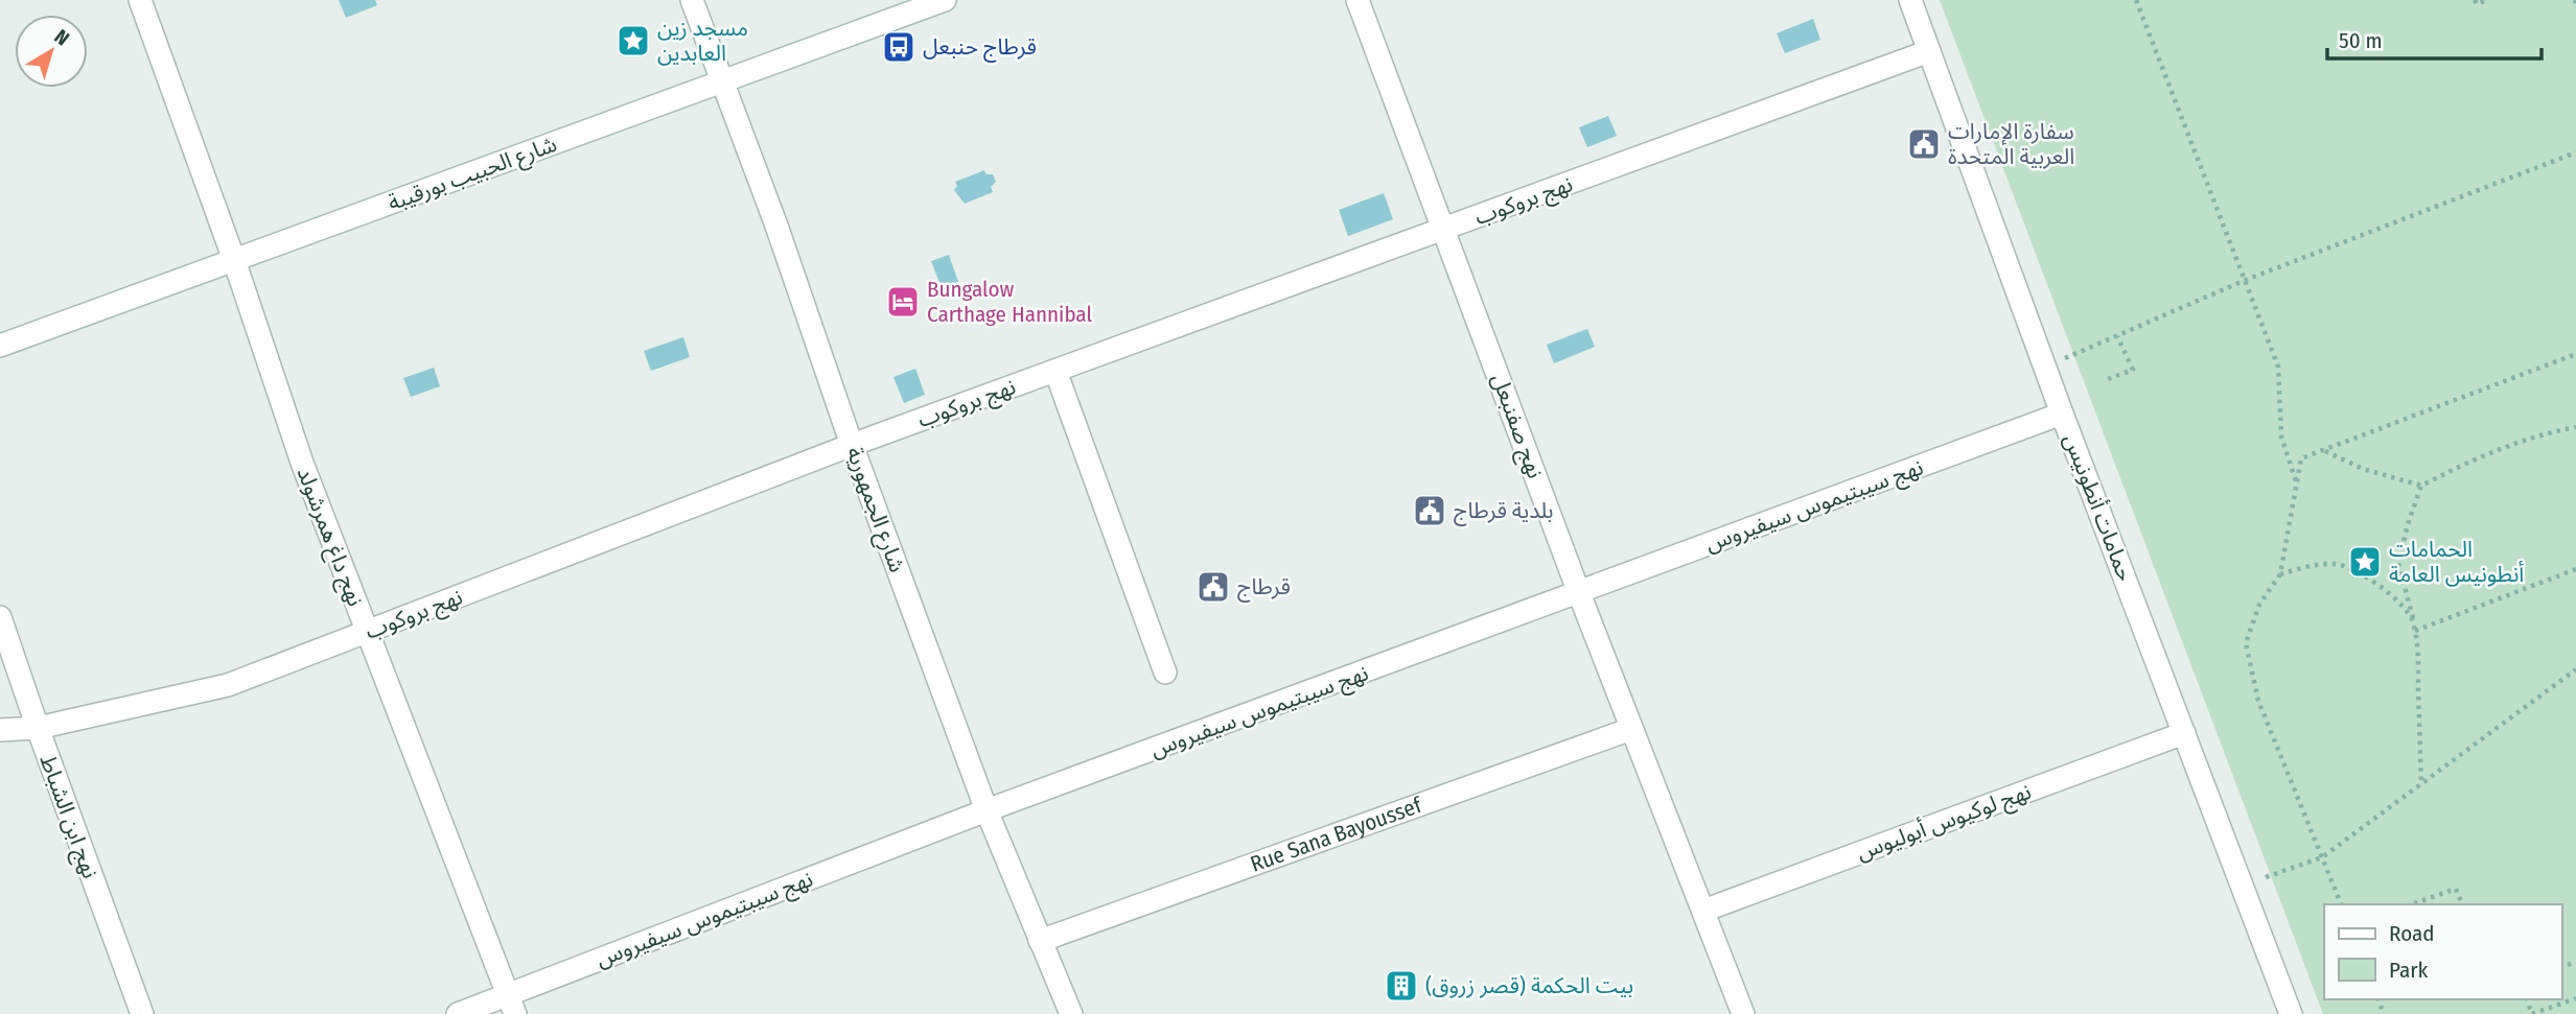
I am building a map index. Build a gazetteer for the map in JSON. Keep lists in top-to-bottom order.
{
  "streets": {
    "street": [
      "شارع الحبيب بورقيبة",
      "نهج بروكوب",
      "نهج صفنبعل",
      "نهج سيبتيموس سيفيروس",
      "حمامات أنطونيس",
      "شارع الجمهورية",
      "نهج داغ همرشولد",
      "نهج ابن الشباط",
      "نهج لوكيوس أبوليوس",
      "Rue Sana Bayoussef"
    ]
  },
  "crossings": [
    ["شارع الحبيب بورقيبة", "شارع الجمهورية"],
    ["شارع الحبيب بورقيبة", "نهج داغ همرشولد"],
    ["نهج بروكوب", "نهج صفنبعل"],
    ["نهج بروكوب", "حمامات أنطونيس"],
    ["نهج بروكوب", "شارع الجمهورية"],
    ["نهج بروكوب", "نهج داغ همرشولد"],
    ["نهج بروكوب", "نهج ابن الشباط"],
    ["نهج صفنبعل", "نهج سيبتيموس سيفيروس"],
    ["نهج صفنبعل", "نهج لوكيوس أبوليوس"],
    ["نهج صفنبعل", "Rue Sana Bayoussef"],
    ["نهج سيبتيموس سيفيروس", "حمامات أنطونيس"],
    ["نهج سيبتيموس سيفيروس", "شارع الجمهورية"],
    ["نهج سيبتيموس سيفيروس", "نهج داغ همرشولد"],
    ["حمامات أنطونيس", "نهج لوكيوس أبوليوس"],
    ["شارع الجمهورية", "Rue Sana Bayoussef"]
  ],
  "places": {
    "place": ["مسجد زين العابدين", "الحمامات أنطونيس العامة"],
    "bus stop": ["قرطاج حنبعل"],
    "public building": ["سفارة الإمارات العربية المتحدة", "بلدية قرطاج", "قرطاج"],
    "hotel": ["Bungalow Carthage Hannibal"],
    "building": ["بيت الحكمة (قصر زروق)"]
  },
  "legend": ["Road", "Park"],
  "scale_bar": "50 m",
  "north": "top right"
}
